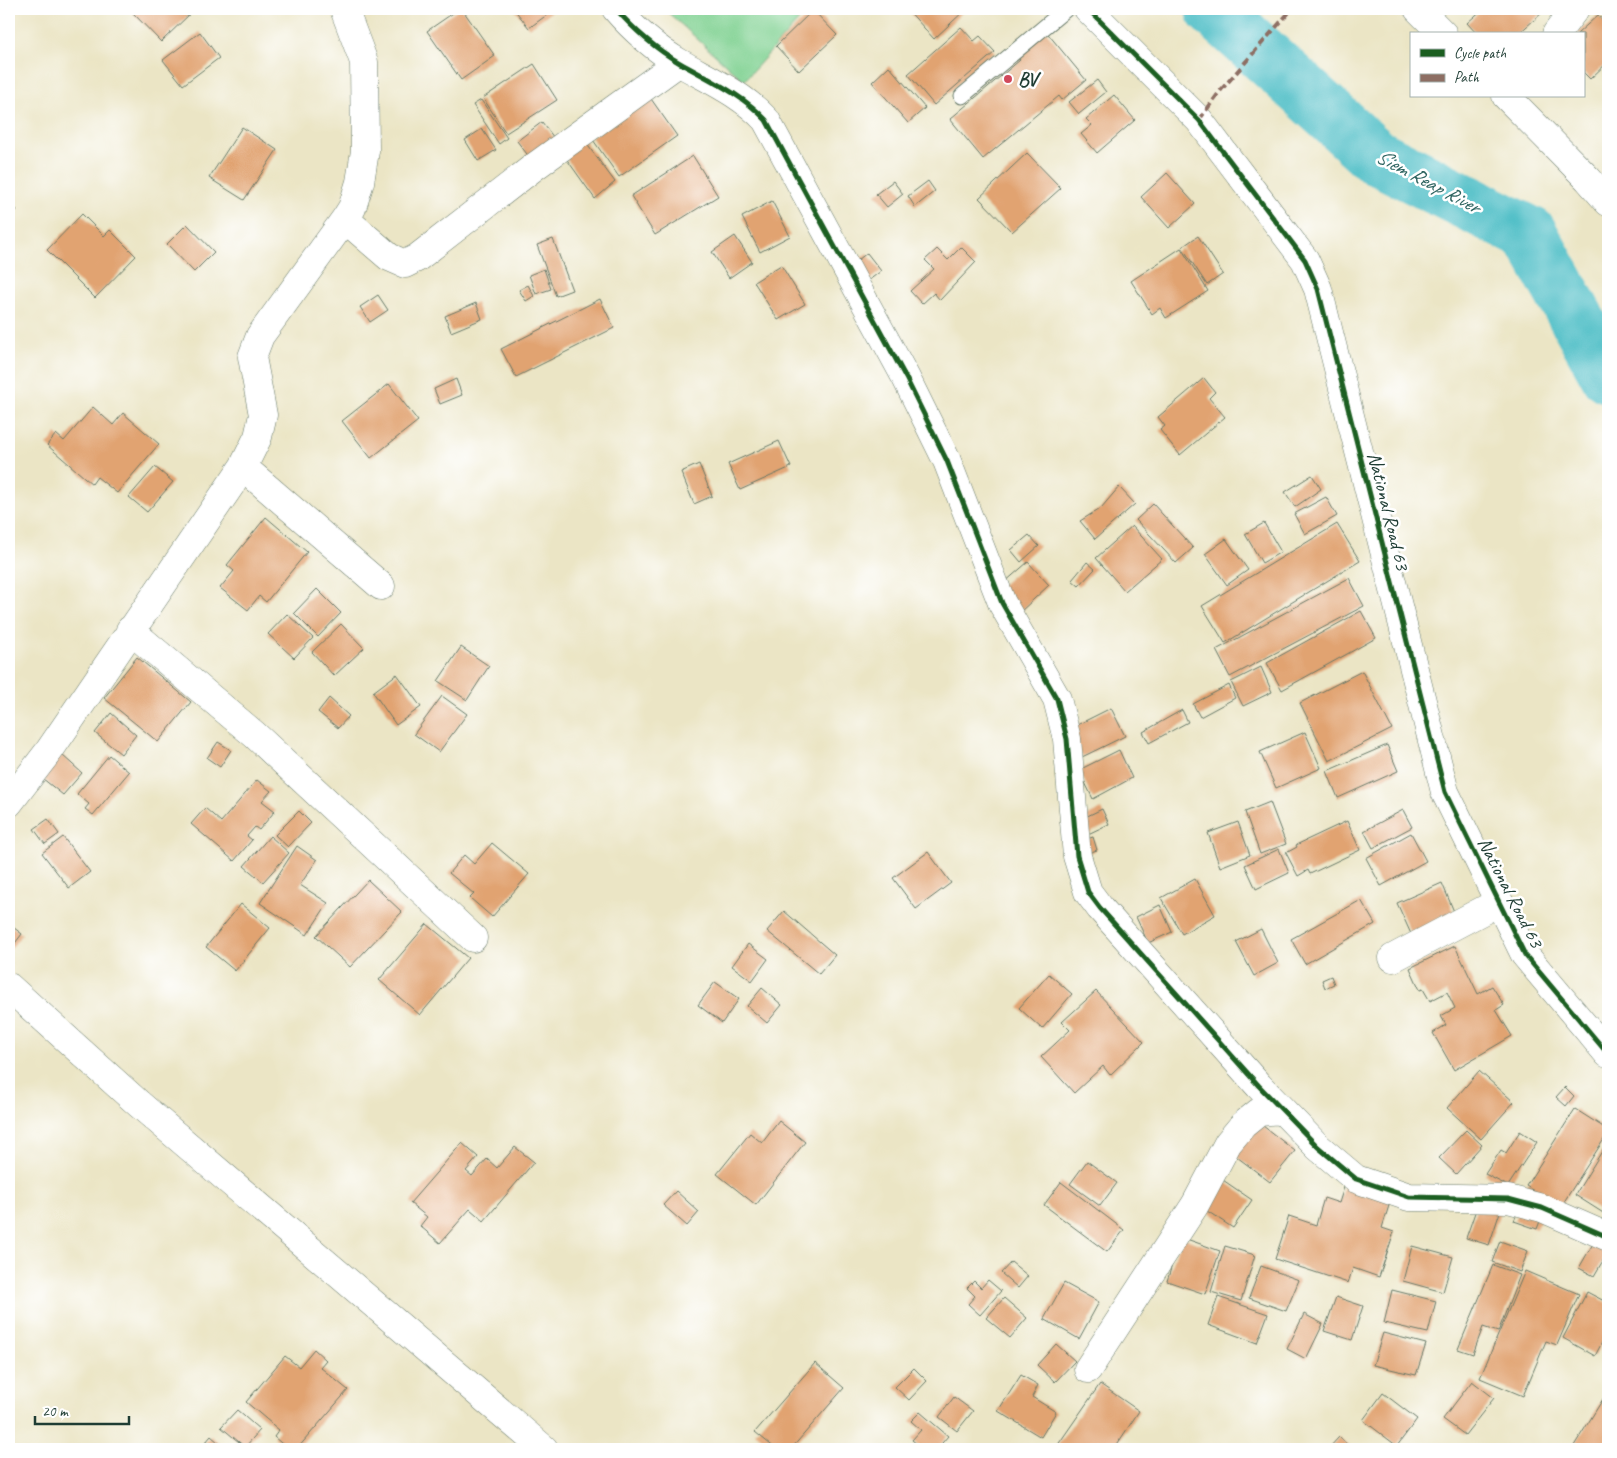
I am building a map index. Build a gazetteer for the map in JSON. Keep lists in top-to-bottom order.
{
  "streets": {
    "street": ["National Road 63"]
  },
  "water": ["Siem Reap River"],
  "places": ["BV"],
  "legend": ["Cycle path", "Path"],
  "scale_bar": "20 m"
}
